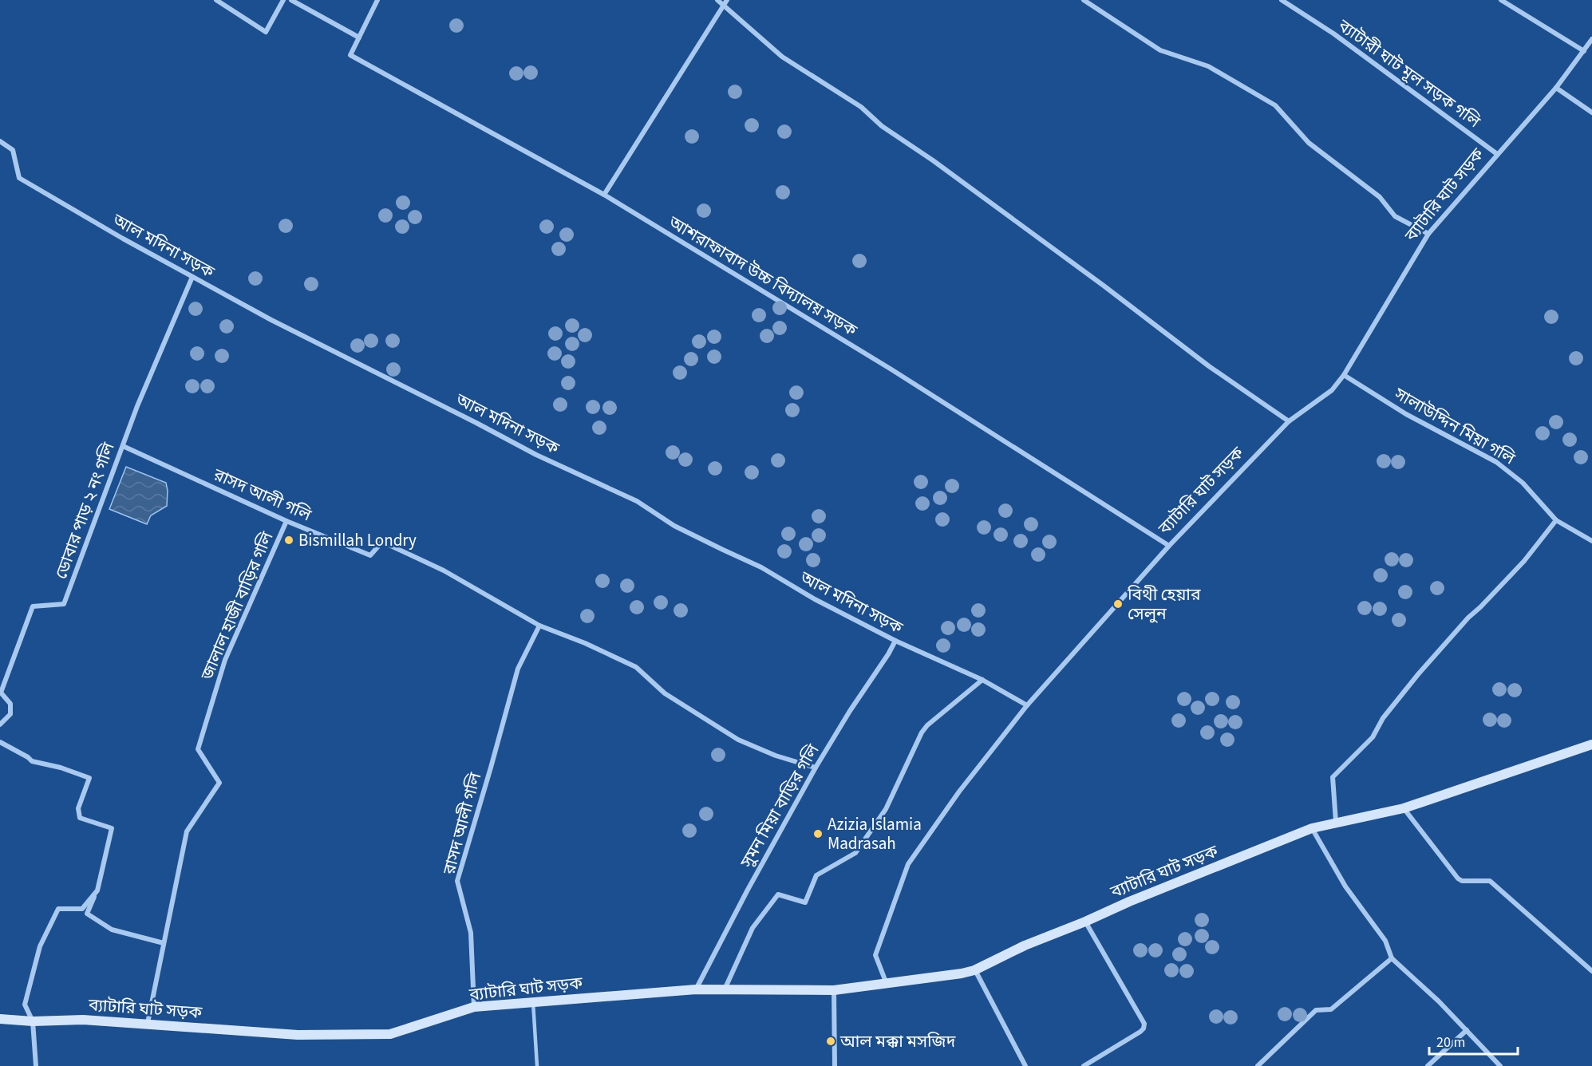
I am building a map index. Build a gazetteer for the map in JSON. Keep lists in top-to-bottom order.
{
  "streets": {
    "street": [
      "ব্যাটারী ঘাট মূল সড়ক গলি",
      "ব্যাটারি ঘাট সড়ক",
      "আল মদিনা সড়ক",
      "আশরাফাবাদ উচ্চ বিদ্যালয় সড়ক",
      "সালাউদ্দিন মিয়া গলি",
      "রাসদ আলী গলি",
      "ডোবার পাড় ২ নং গলি",
      "জালাল হাজী বাড়ির গলি",
      "সুমন মিয়া বাড়ির গলি"
    ]
  },
  "crossings": [
    ["ব্যাটারী ঘাট মূল সড়ক গলি", "ব্যাটারি ঘাট সড়ক"],
    ["ব্যাটারি ঘাট সড়ক", "আল মদিনা সড়ক"],
    ["ব্যাটারি ঘাট সড়ক", "আশরাফাবাদ উচ্চ বিদ্যালয় সড়ক"],
    ["ব্যাটারি ঘাট সড়ক", "সালাউদ্দিন মিয়া গলি"],
    ["ব্যাটারি ঘাট সড়ক", "রাসদ আলী গলি"],
    ["ব্যাটারি ঘাট সড়ক", "জালাল হাজী বাড়ির গলি"],
    ["ব্যাটারি ঘাট সড়ক", "সুমন মিয়া বাড়ির গলি"],
    ["আল মদিনা সড়ক", "ডোবার পাড় ২ নং গলি"],
    ["আল মদিনা সড়ক", "সুমন মিয়া বাড়ির গলি"],
    ["রাসদ আলী গলি", "ডোবার পাড় ২ নং গলি"],
    ["রাসদ আলী গলি", "জালাল হাজী বাড়ির গলি"],
    ["রাসদ আলী গলি", "সুমন মিয়া বাড়ির গলি"]
  ],
  "places": [
    "Bismillah Londry",
    "বিথী হেয়ার সেলুন",
    "Azizia Islamia Madrasah",
    "আল মক্কা মসজিদ"
  ],
  "scale_bar": "20 m"
}
